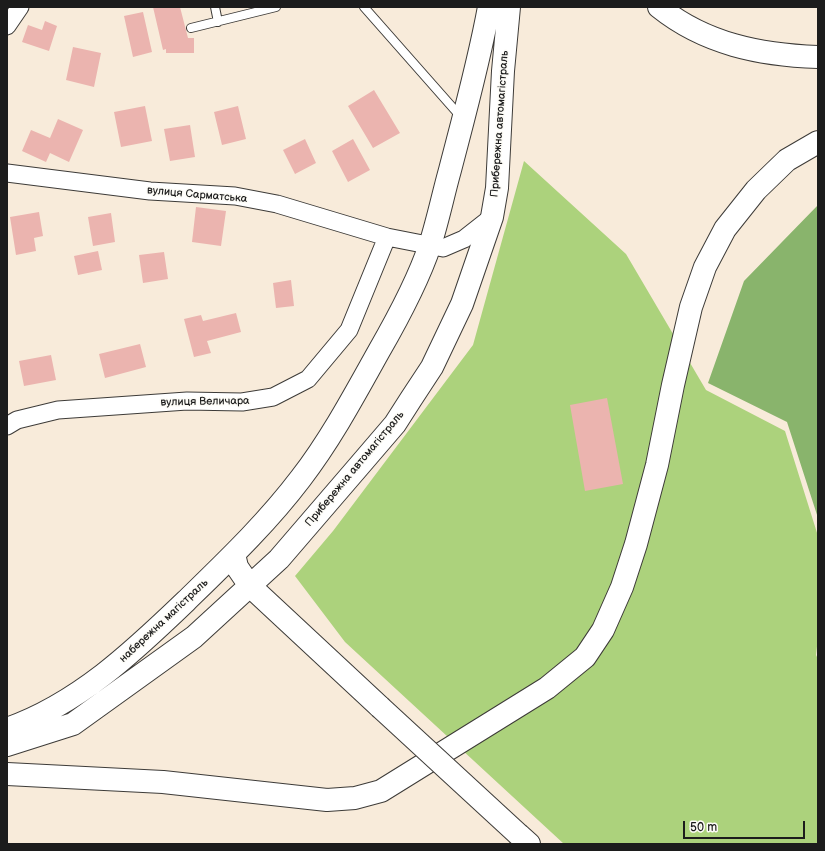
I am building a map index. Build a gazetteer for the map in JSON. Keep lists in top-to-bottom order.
{
  "streets": {
    "main road": ["Прибережна автомагістраль", "набережна магістраль"],
    "street": ["вулиця Сарматська", "вулиця Величара"]
  },
  "crossings": [
    ["Прибережна автомагістраль", "вулиця Сарматська"],
    ["вулиця Сарматська", "вулиця Величара"]
  ],
  "scale_bar": "50 m"
}
